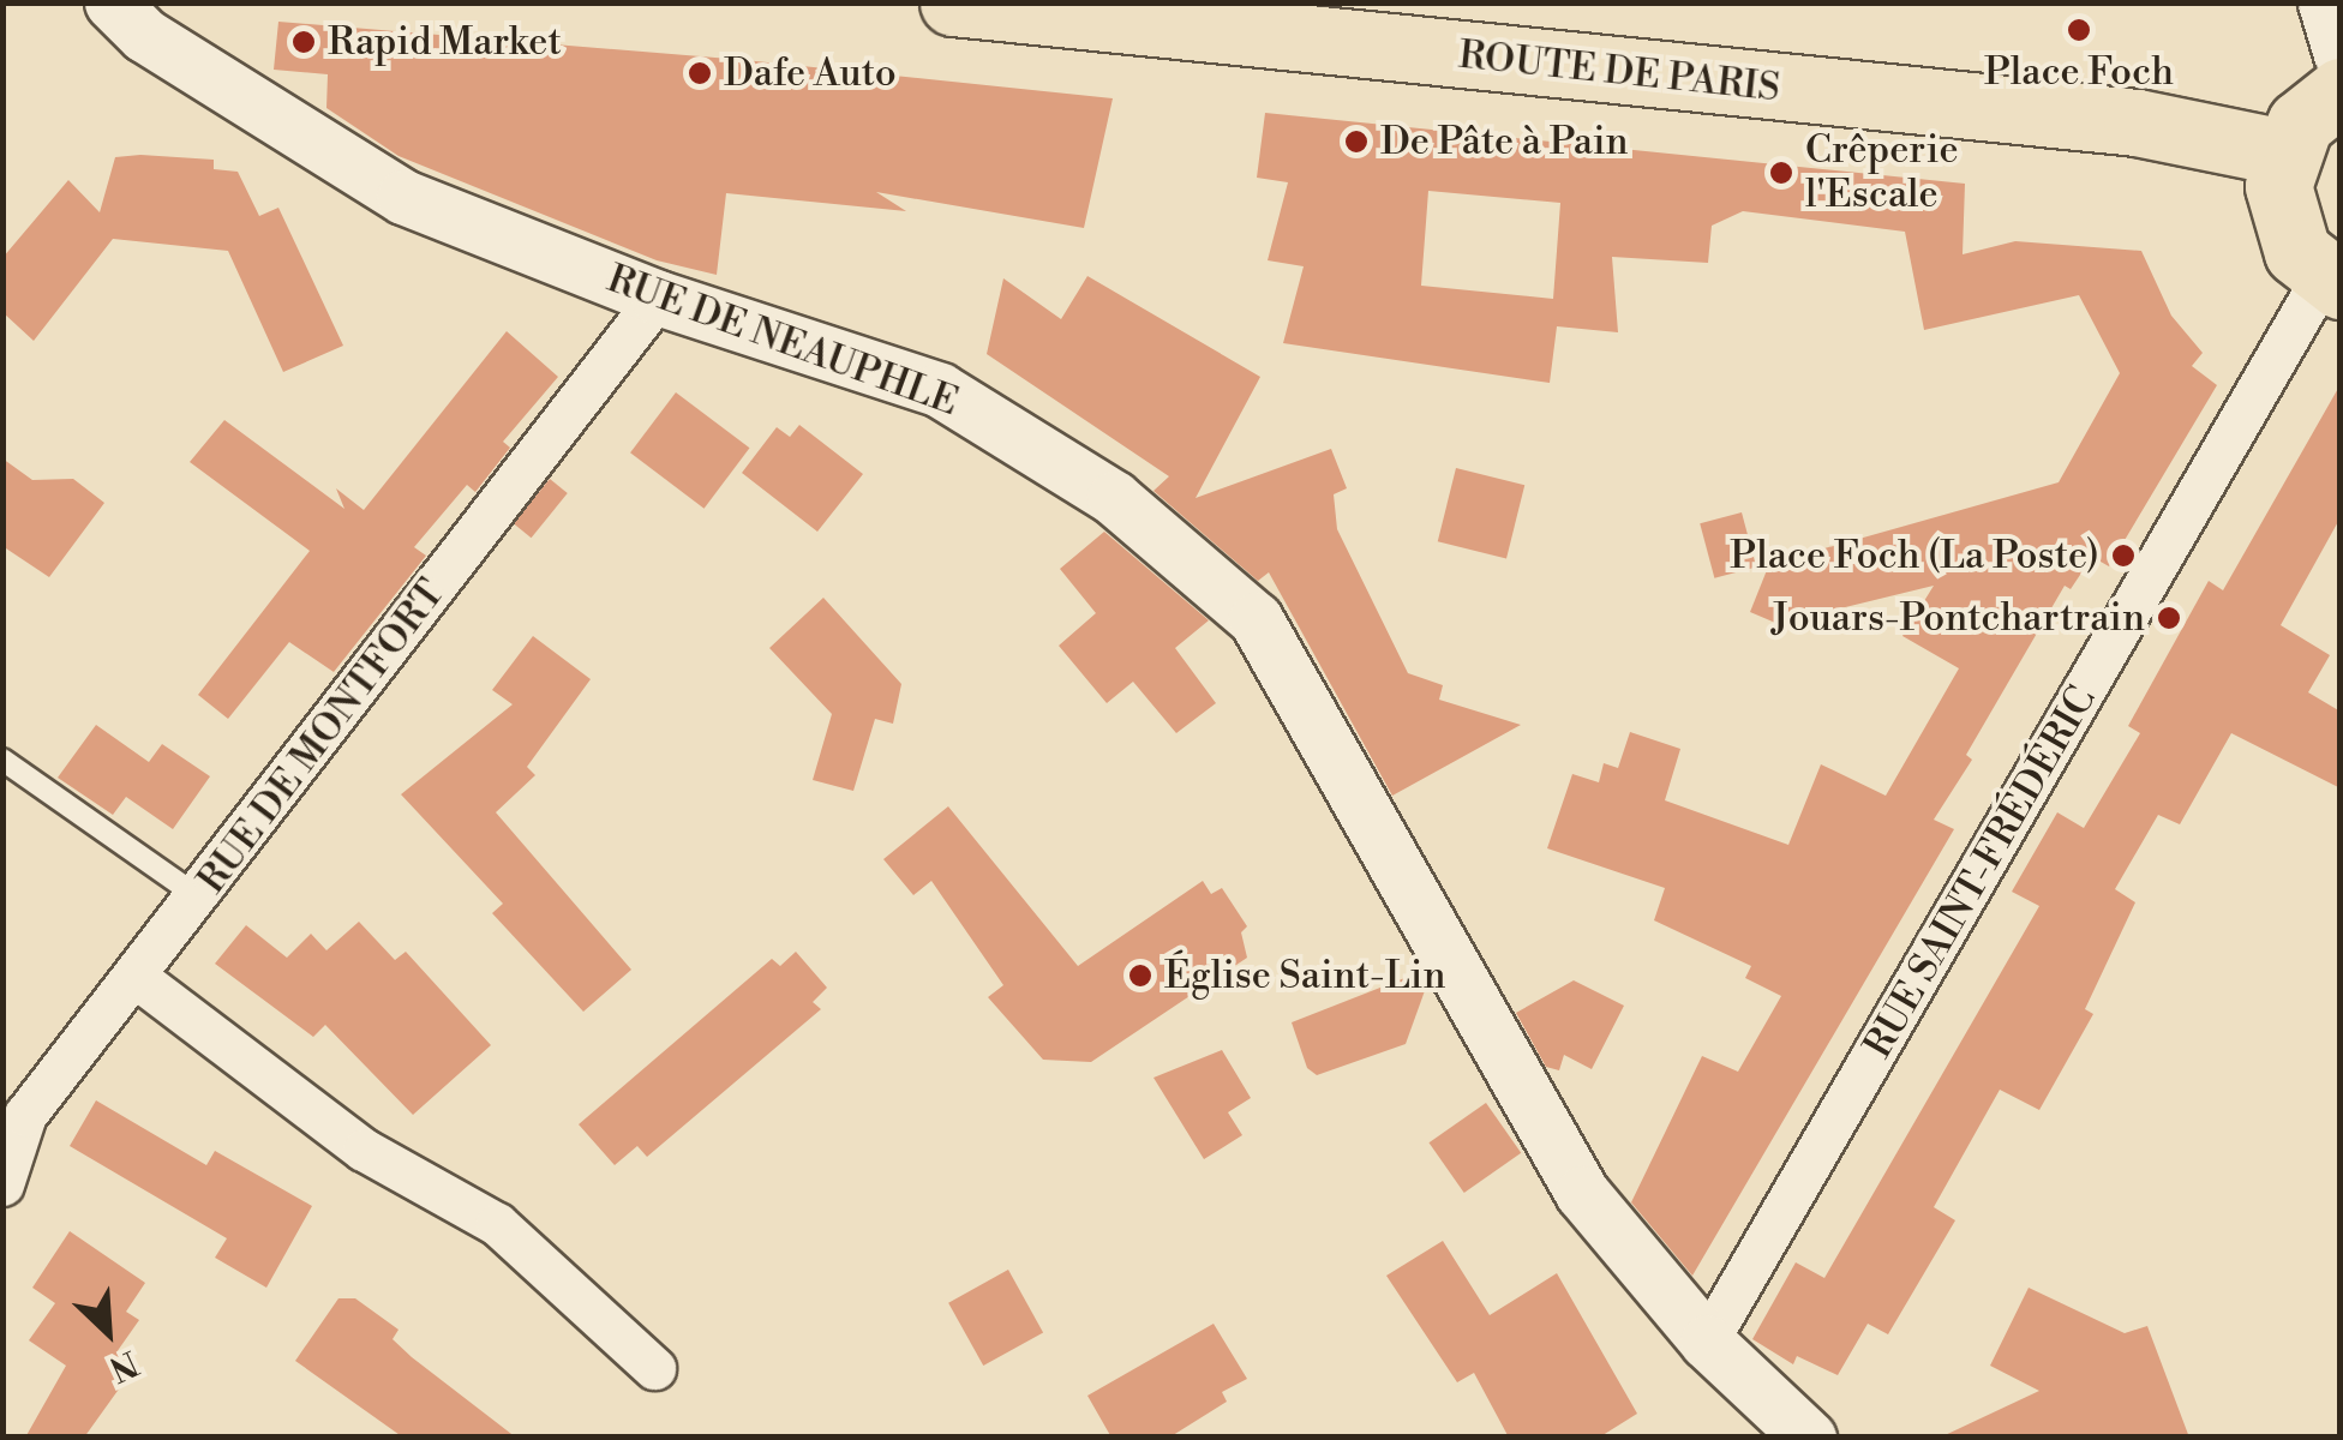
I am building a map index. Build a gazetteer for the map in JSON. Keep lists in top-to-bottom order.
{
  "streets": {
    "main road": ["ROUTE DE PARIS"],
    "street": ["RUE DE NEAUPHLE", "RUE DE MONTFORT", "RUE SAINT-FRÉDÉRIC"]
  },
  "crossings": [
    ["RUE DE NEAUPHLE", "RUE DE MONTFORT"],
    ["RUE DE NEAUPHLE", "RUE SAINT-FRÉDÉRIC"]
  ],
  "places": [
    "Place Foch",
    "Rapid Market",
    "Dafe Auto",
    "De Pâte à Pain",
    "Crêperie l'Escale",
    "Place Foch (La Poste)",
    "Jouars-Pontchartrain",
    "Église Saint-Lin"
  ],
  "north": "bottom right"
}
